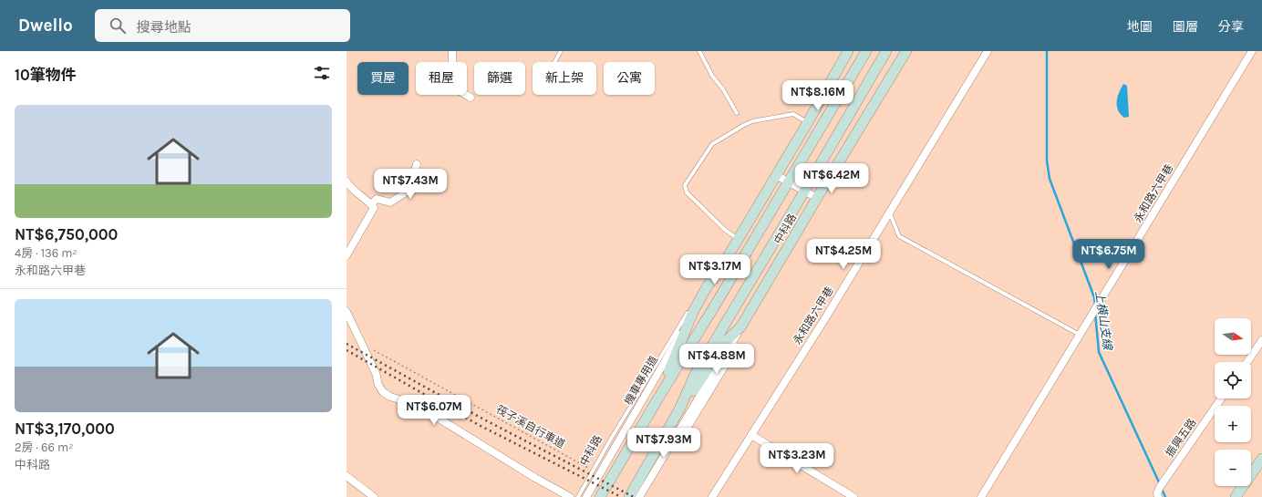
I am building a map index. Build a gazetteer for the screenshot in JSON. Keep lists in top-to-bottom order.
{
  "streets": {
    "street": [
      "永和路六甲巷",
      "中科路",
      "機車專用道",
      "振興五路"
    ],
    "path": ["筏子溪自行車道"]
  },
  "crossings": [
    ["中科路", "筏子溪自行車道"]
  ],
  "water": ["上橫山支線"],
  "north": "right",
  "page": {
    "header": "Dwello",
    "search": "搜尋地點",
    "nav": ["地圖", "圖層", "分享"],
    "heading": "10筆物件",
    "chip": [
      "買屋",
      "租屋",
      "篩選",
      "新上架",
      "公寓"
    ],
    "price": [
      "NT$8.16M",
      "NT$6.42M",
      "NT$7.43M",
      "NT$4.25M",
      "NT$6.75M",
      "NT$3.17M",
      "NT$4.88M",
      "NT$6.07M",
      "NT$7.93M",
      "NT$3.23M"
    ],
    "list": [
      {
        "name": "NT$6,750,000",
        "note": "4房 · 136 m² · 永和路六甲巷"
      },
      {
        "name": "NT$3,170,000",
        "note": "2房 · 66 m² · 中科路"
      }
    ],
    "map_buttons": ["+", "−"]
  }
}
